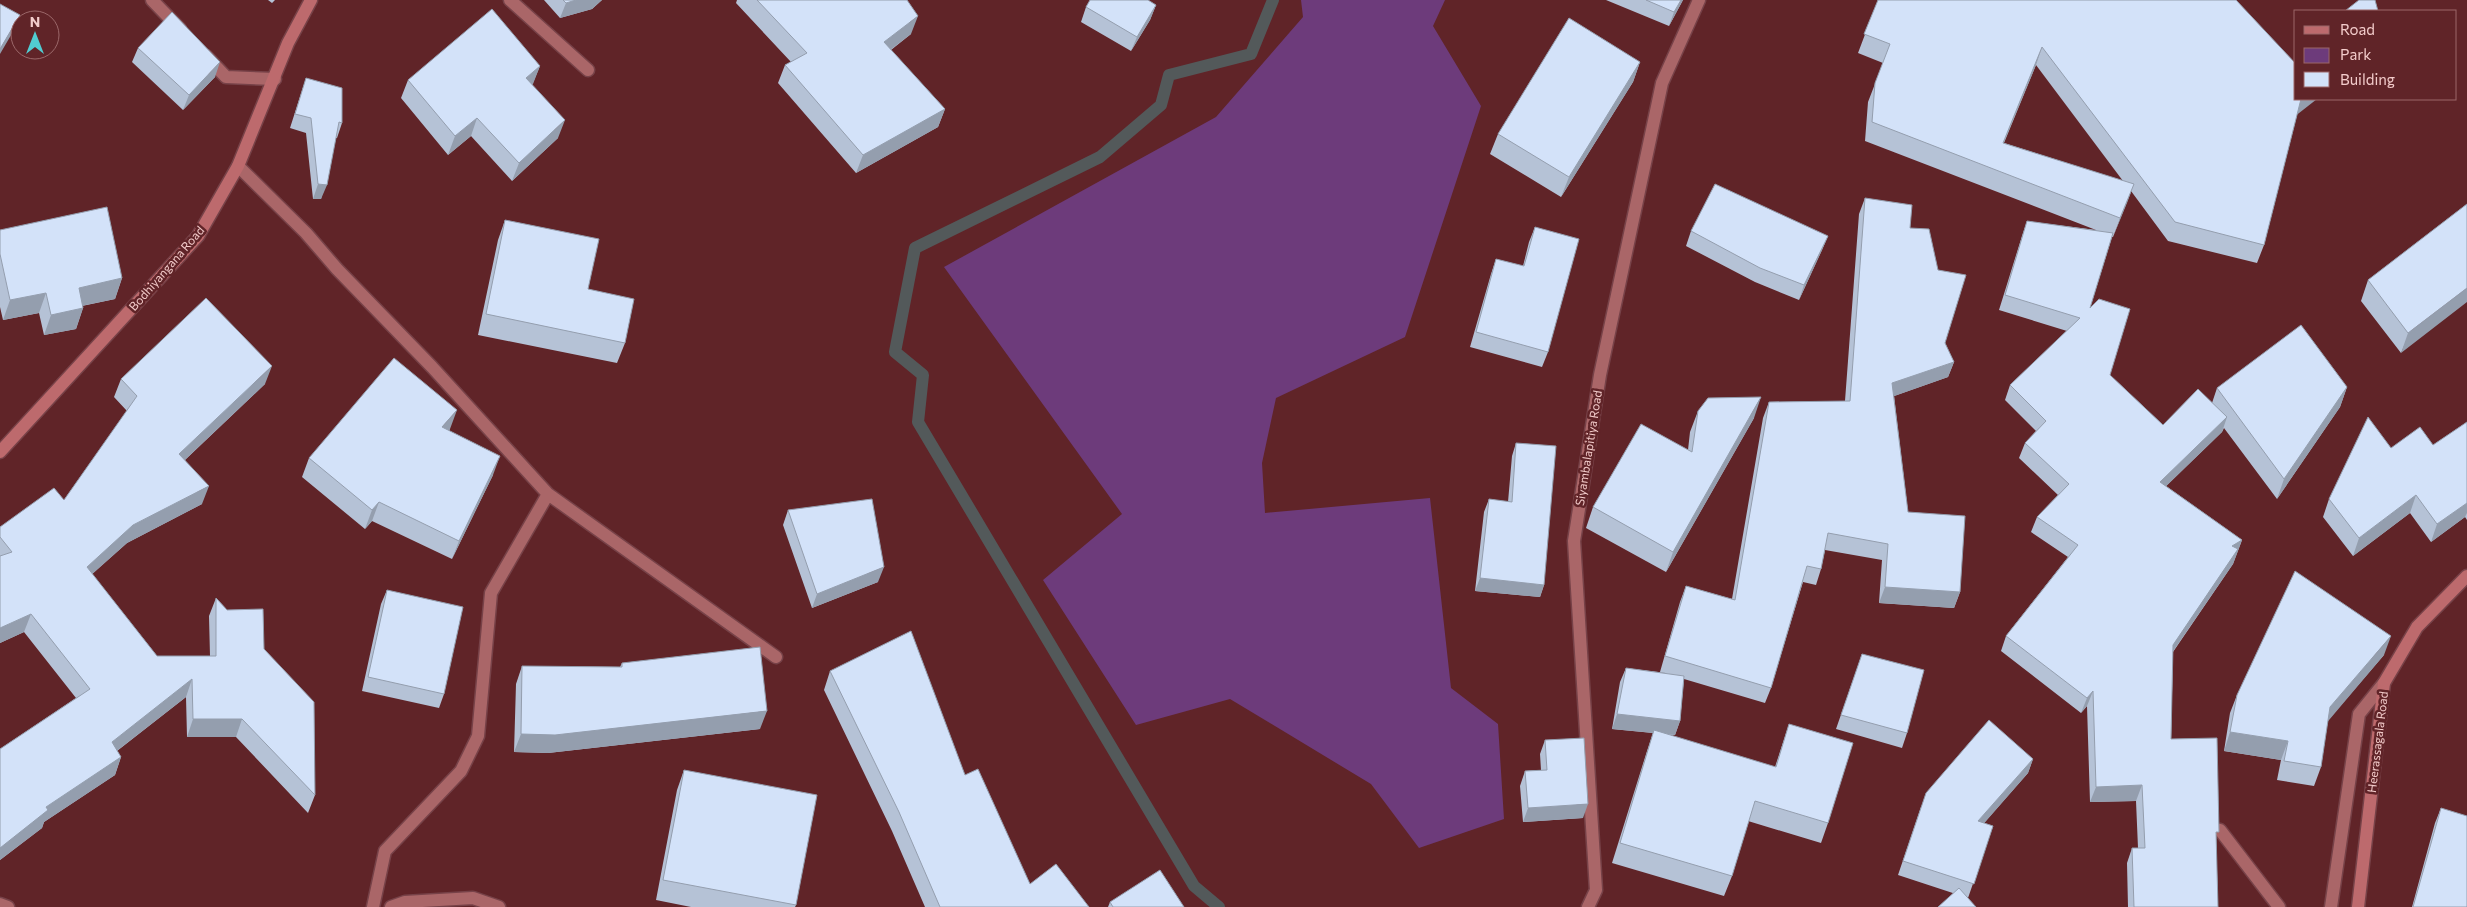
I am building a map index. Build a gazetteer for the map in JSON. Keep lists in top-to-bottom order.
{
  "streets": {
    "street": ["Bodhiyangana Road", "Siyambalapitiya Road", "Heerassagala Road"]
  },
  "legend": ["Road", "Park", "Building"],
  "north": "top"
}
